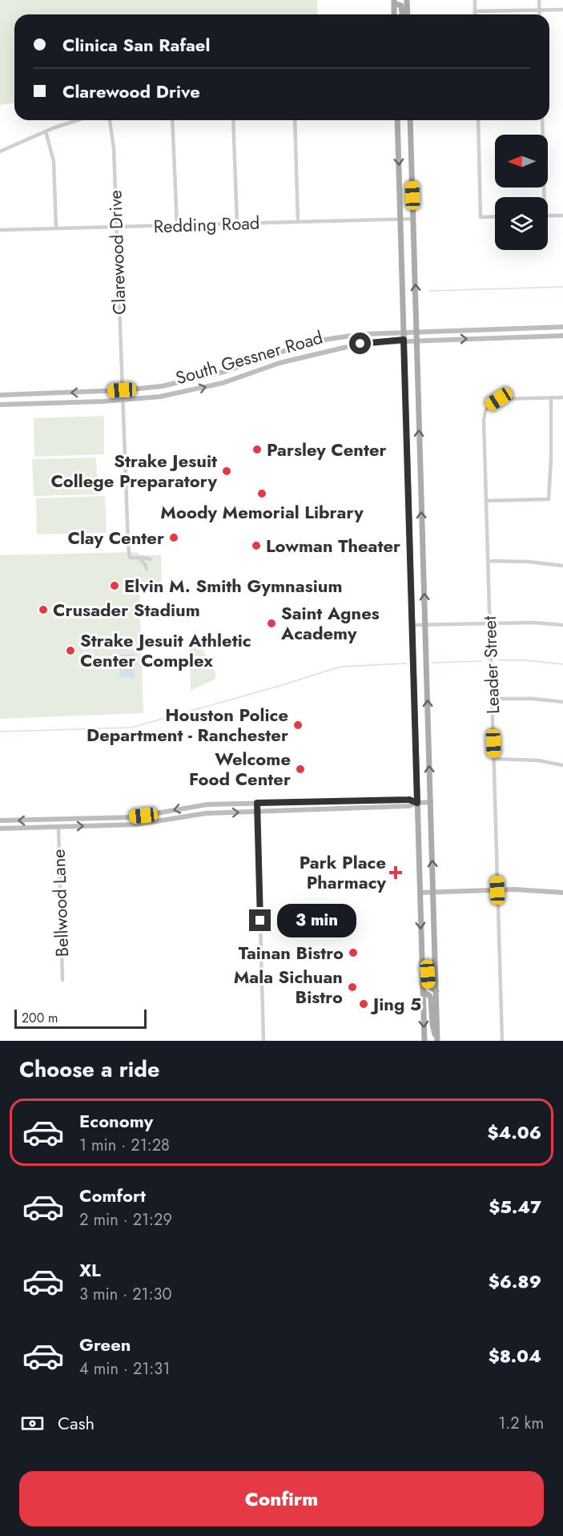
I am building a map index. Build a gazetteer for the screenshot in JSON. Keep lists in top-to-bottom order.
{
  "streets": {
    "main road": ["South Gessner Road"],
    "street": [
      "Redding Road",
      "Clarewood Drive",
      "Leader Street",
      "Bellwood Lane"
    ]
  },
  "crossings": [
    ["Redding Road", "Clarewood Drive"],
    ["Clarewood Drive", "South Gessner Road"]
  ],
  "places": {
    "other": [
      "Parsley Center",
      "Strake Jesuit College Preparatory",
      "Moody Memorial Library",
      "Clay Center",
      "Lowman Theater",
      "Elvin M. Smith Gymnasium",
      "Crusader Stadium",
      "Saint Agnes Academy",
      "Strake Jesuit Athletic Center Complex",
      "Houston Police Department - Ranchester",
      "Welcome Food Center",
      "Tainan Bistro",
      "Mala Sichuan Bistro",
      "Jing 5"
    ],
    "health": ["Park Place Pharmacy"]
  },
  "scale_bar": "200 m",
  "north": "left",
  "page": {
    "banner": ["Clinica San Rafael", "Clarewood Drive"],
    "bubble": "3 min",
    "scale": "200 m",
    "heading": "Choose a ride",
    "list": [
      {
        "name": "Economy",
        "note": "1 min · 21:28",
        "value": "$4.06"
      },
      {
        "name": "Comfort",
        "note": "2 min · 21:29",
        "value": "$5.47"
      },
      {
        "name": "XL",
        "note": "3 min · 21:30",
        "value": "$6.89"
      },
      {
        "name": "Green",
        "note": "4 min · 21:31",
        "value": "$8.04"
      }
    ],
    "pay": ["Cash", "1.2 km"],
    "buttons": "Confirm"
  }
}
